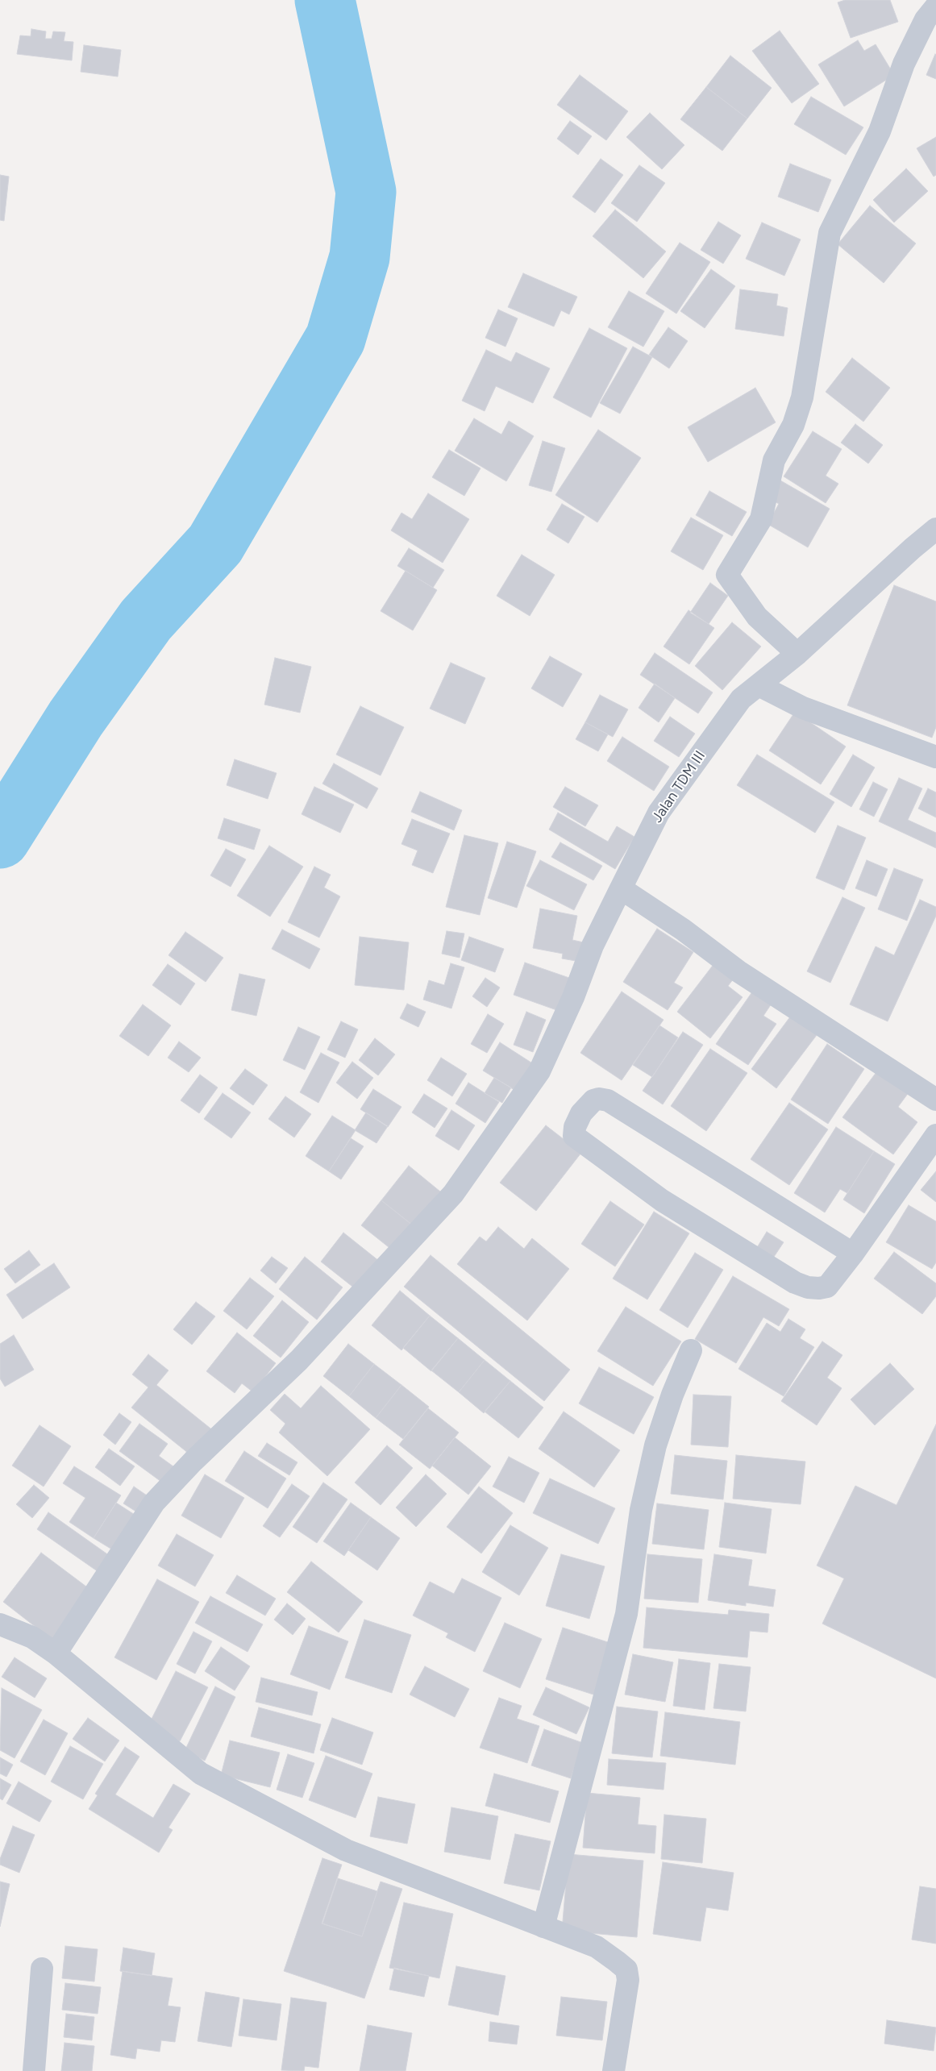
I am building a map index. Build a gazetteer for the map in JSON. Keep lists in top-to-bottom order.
{
  "streets": {
    "street": ["Jalan TDM III"]
  }
}
